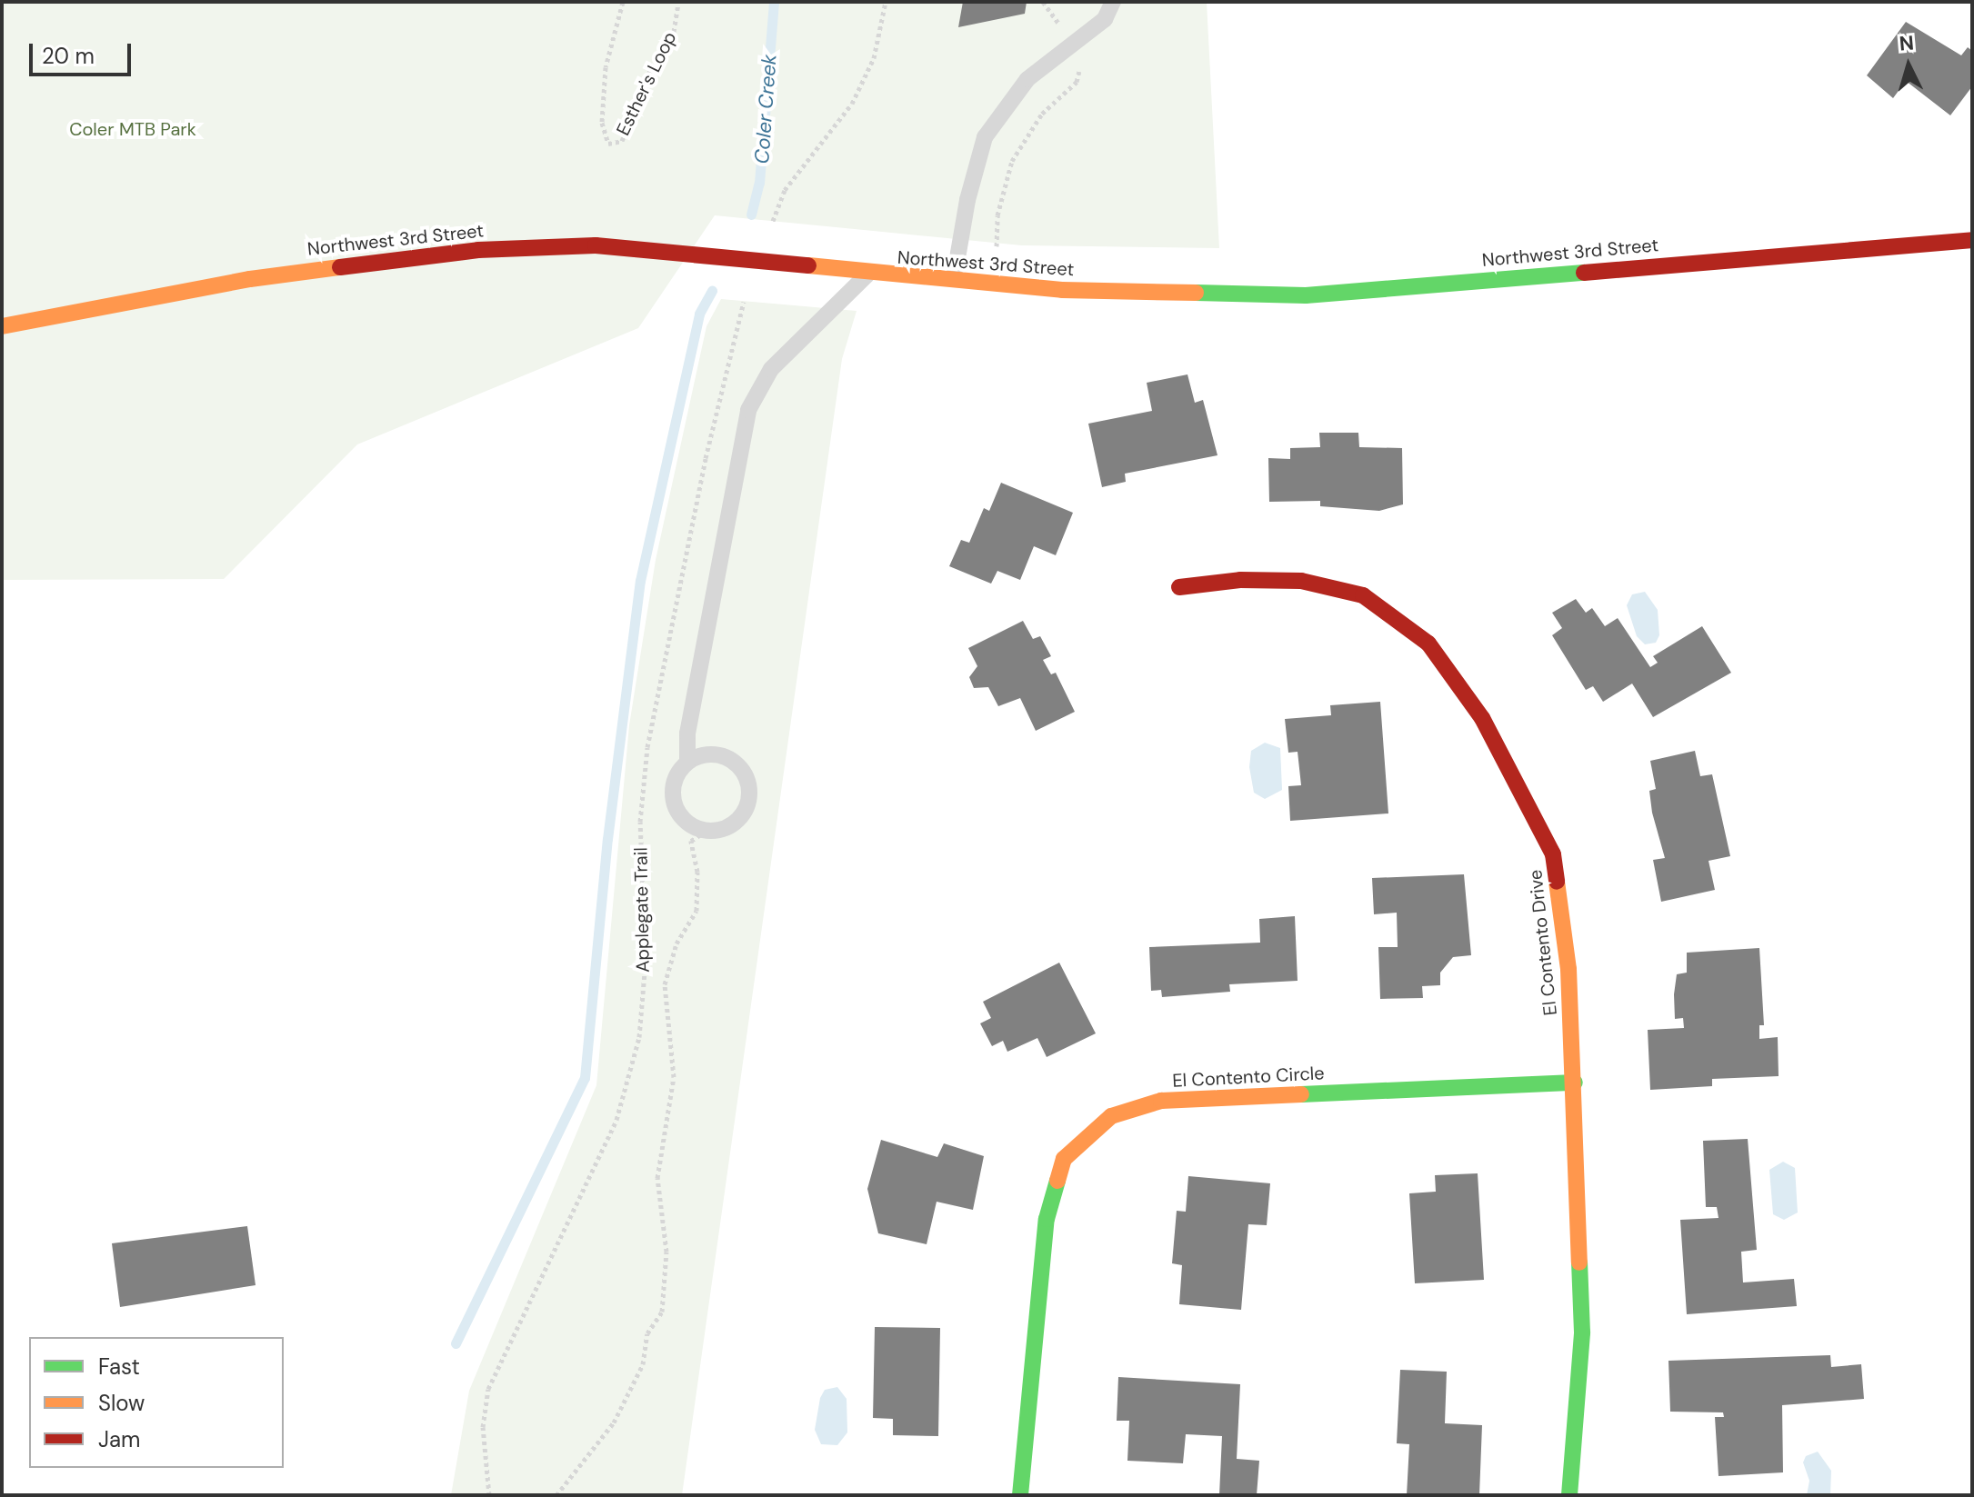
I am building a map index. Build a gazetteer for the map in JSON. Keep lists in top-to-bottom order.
{
  "streets": {
    "street": ["Northwest 3rd Street", "El Contento Drive", "El Contento Circle"],
    "path": ["Esther's Loop", "Applegate Trail"]
  },
  "crossings": [
    ["El Contento Drive", "El Contento Circle"]
  ],
  "water": ["Coler Creek"],
  "parks": ["Coler MTB Park"],
  "legend": ["Fast", "Slow", "Jam"],
  "scale_bar": "20 m",
  "north": "top"
}
